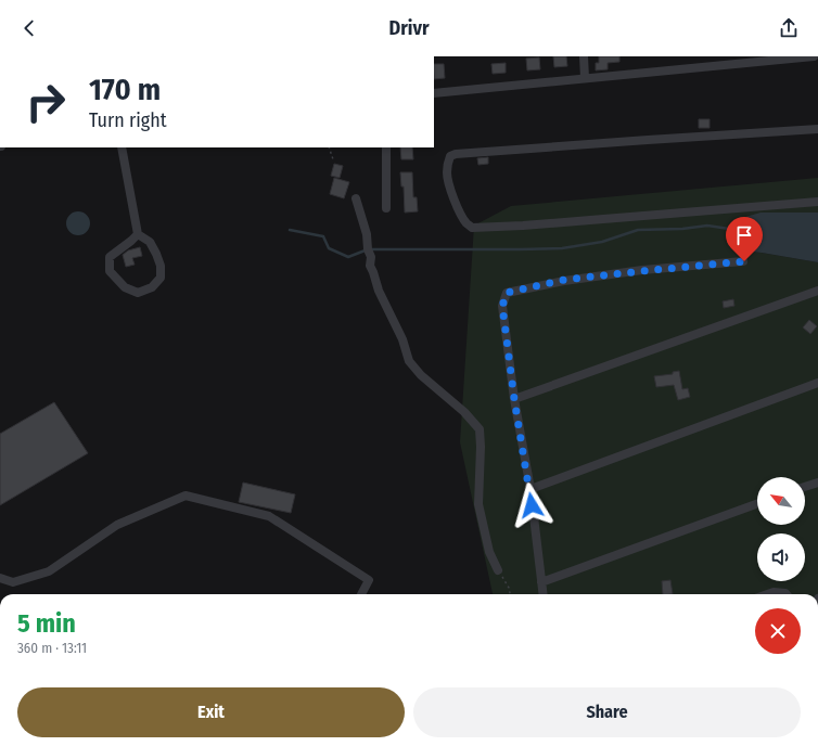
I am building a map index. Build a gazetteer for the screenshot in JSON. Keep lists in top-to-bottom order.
{
  "north": "top left",
  "page": {
    "header": "Drivr",
    "turn": ["170 m", "Turn right"],
    "heading": ["5 min", "360 m · 13:11"],
    "buttons": ["Exit", "Share"]
  }
}
